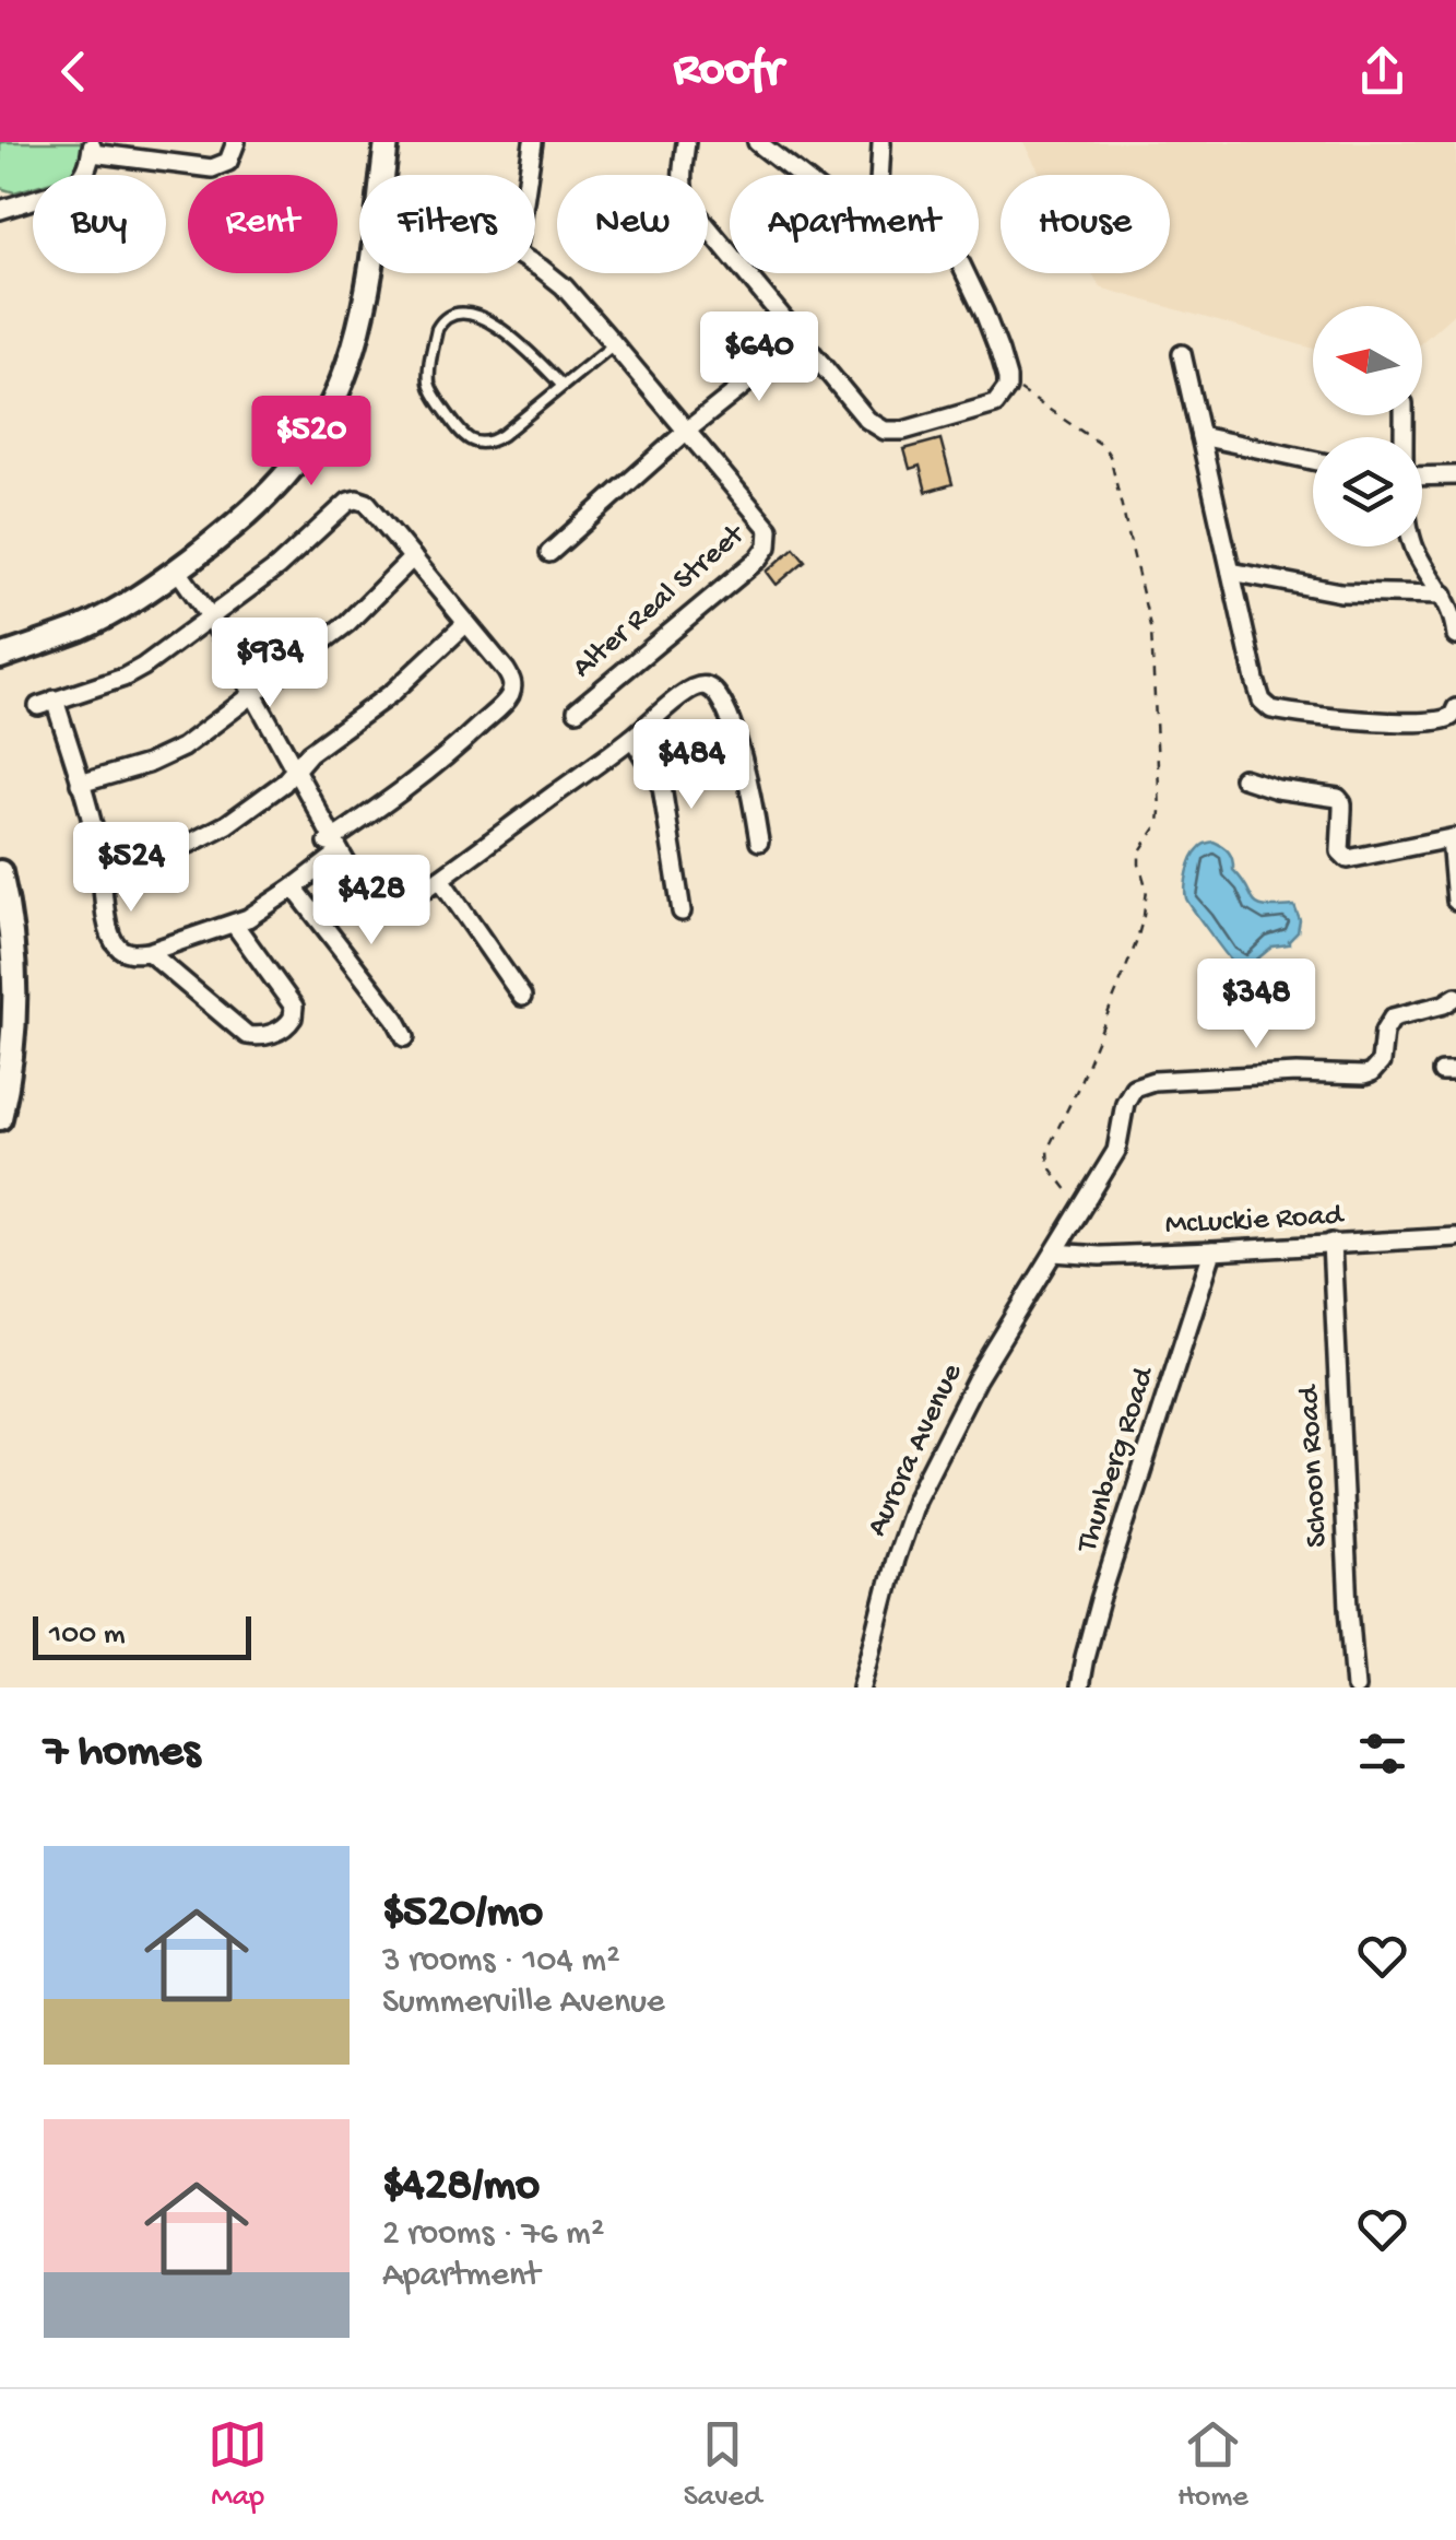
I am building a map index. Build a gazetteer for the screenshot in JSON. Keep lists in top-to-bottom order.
{
  "streets": {
    "street": [
      "Alter Real Street",
      "McLuckie Road",
      "Aurora Avenue",
      "Thunberg Road",
      "Schoon Road"
    ]
  },
  "crossings": [
    ["McLuckie Road", "Aurora Avenue"],
    ["McLuckie Road", "Thunberg Road"],
    ["McLuckie Road", "Schoon Road"]
  ],
  "scale_bar": "100 m",
  "north": "left",
  "page": {
    "header": "Roofr",
    "chip": [
      "Buy",
      "Rent",
      "Filters",
      "New",
      "Apartment",
      "House"
    ],
    "price": [
      "$640",
      "$520",
      "$934",
      "$484",
      "$524",
      "$428",
      "$348"
    ],
    "scale": "100 m",
    "heading": "7 homes",
    "list": [
      {
        "name": "$520/mo",
        "note": "3 rooms · 104 m² · Summerville Avenue"
      },
      {
        "name": "$428/mo",
        "note": "2 rooms · 76 m² · Apartment"
      }
    ],
    "tabs": ["Map", "Saved", "Home"]
  }
}
